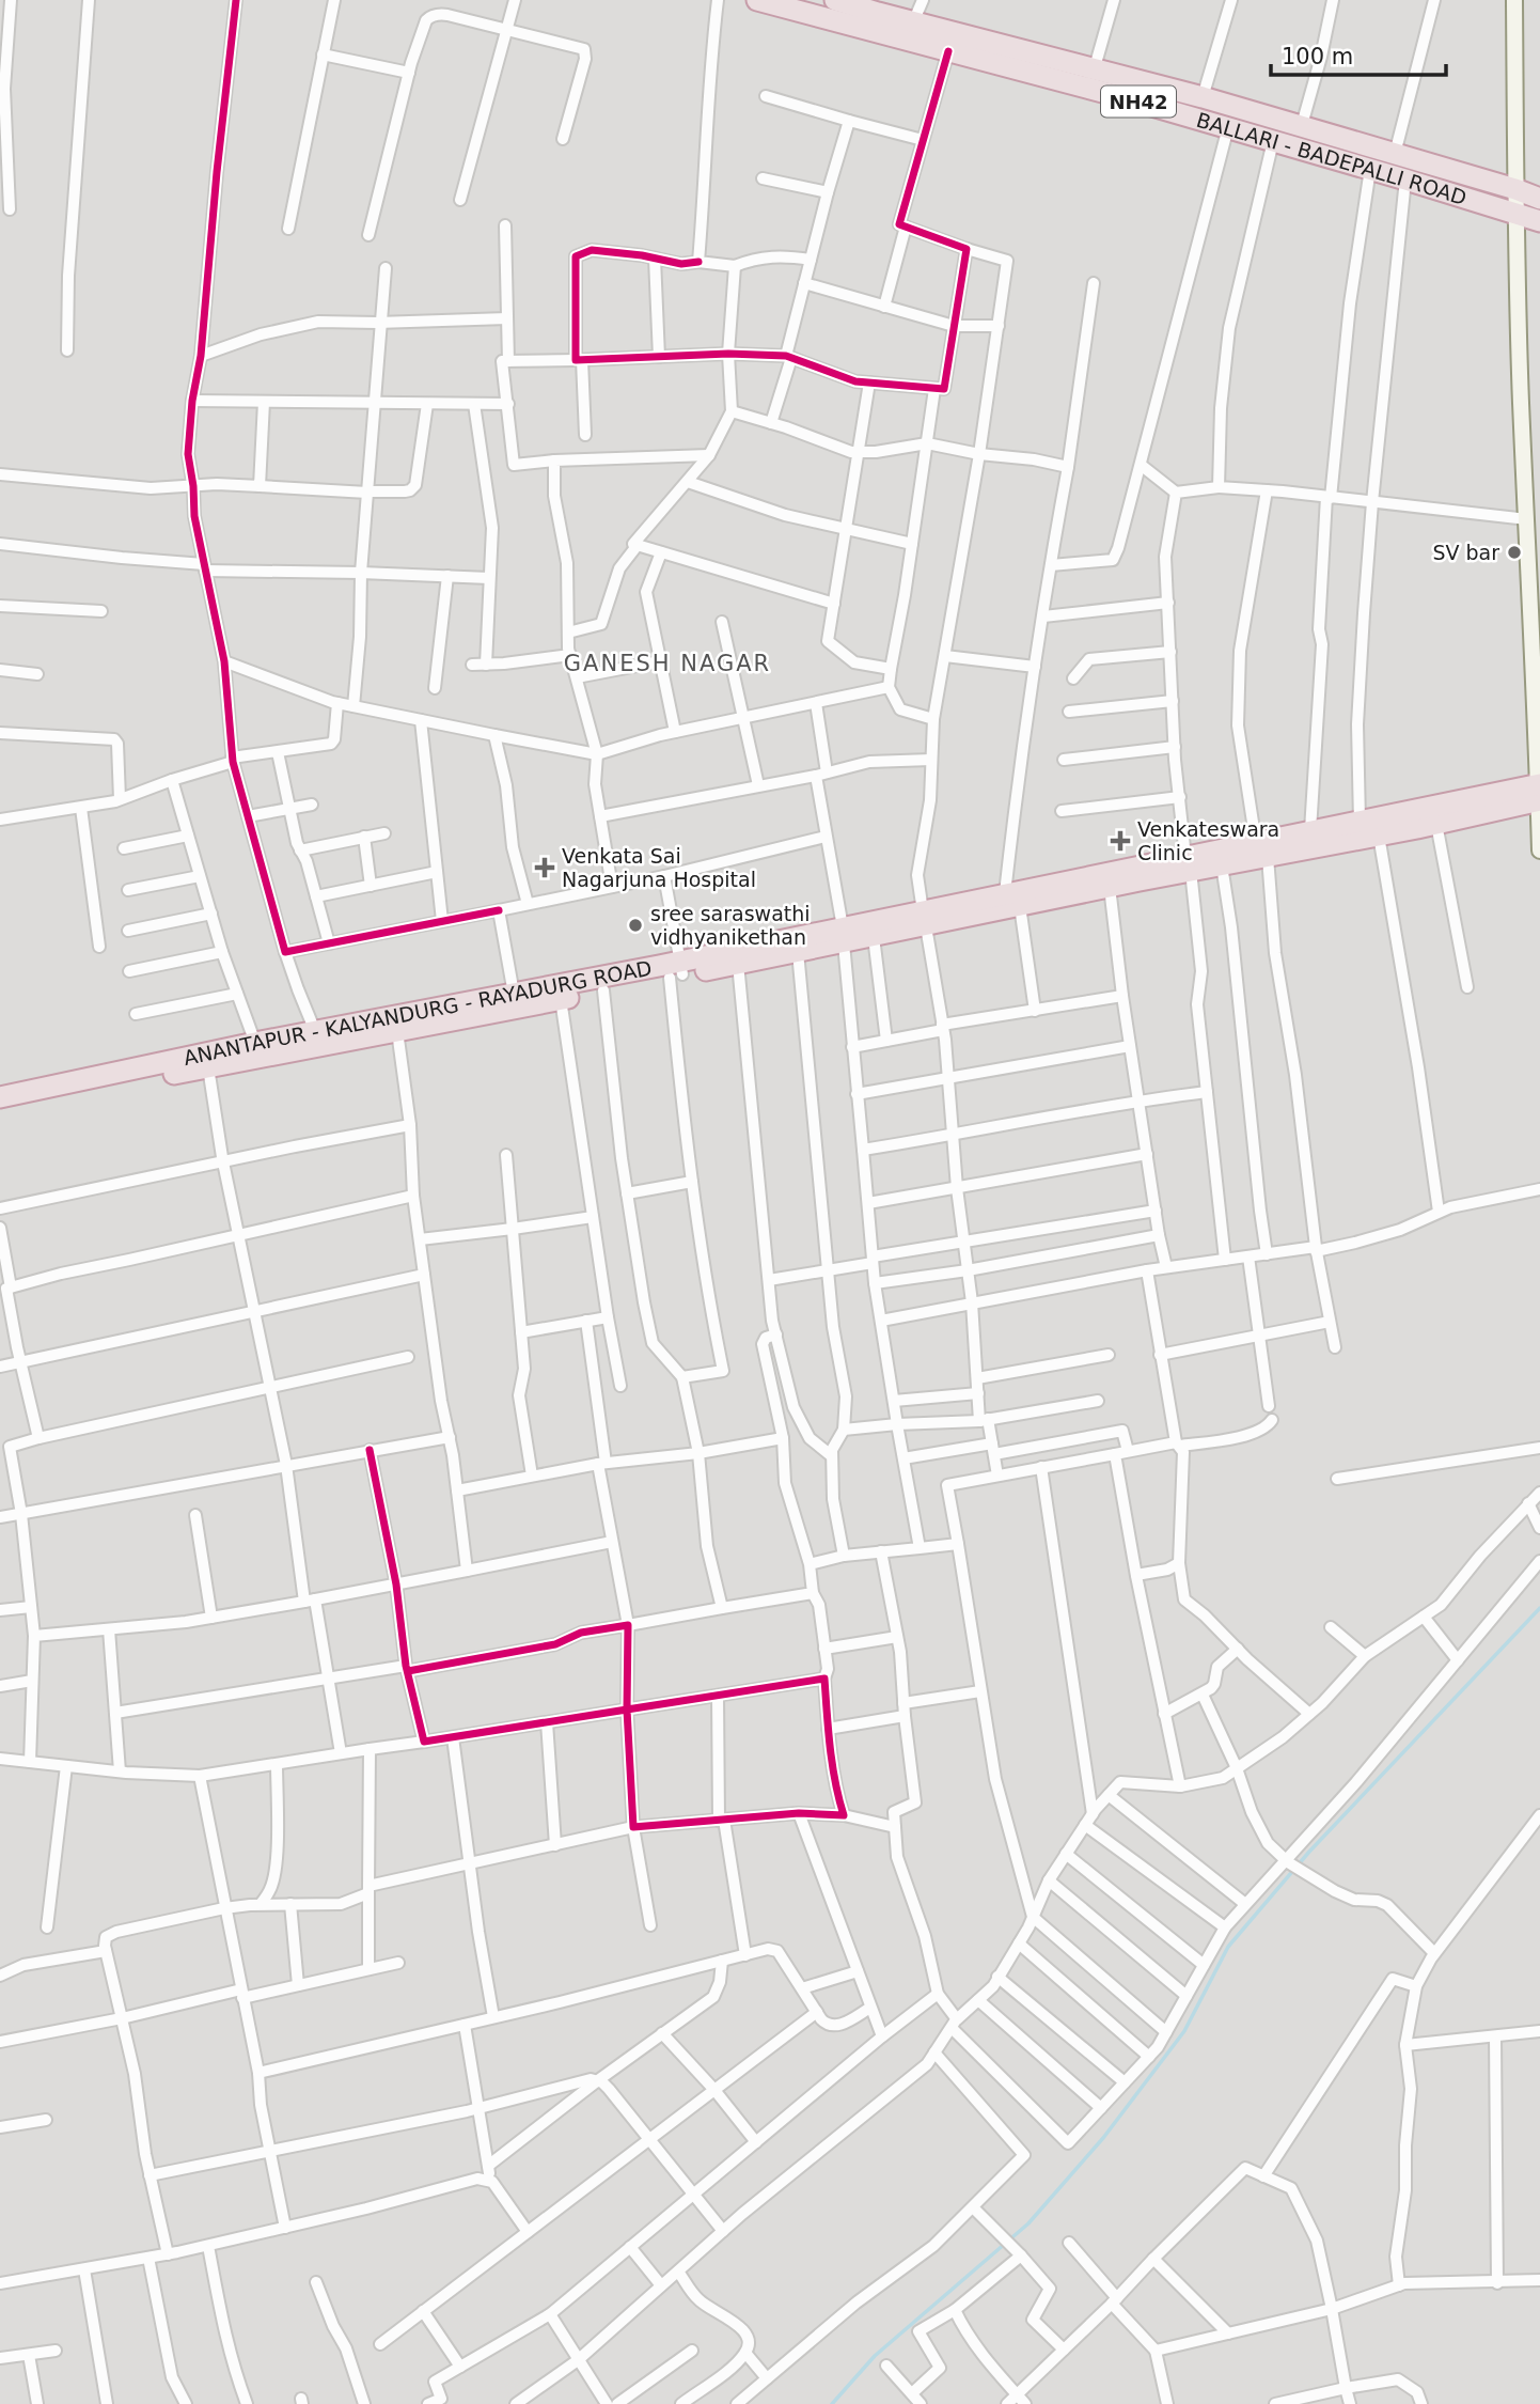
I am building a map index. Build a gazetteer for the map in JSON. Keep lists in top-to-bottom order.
{
  "streets": {
    "highway": ["NH42", "BALLARI - BADEPALLI ROAD", "ANANTAPUR - KALYANDURG - RAYADURG ROAD"]
  },
  "crossings": [
    ["NH42", "BALLARI - BADEPALLI ROAD"]
  ],
  "districts": ["GANESH NAGAR"],
  "places": {
    "other": ["SV bar", "sree saraswathi vidhyanikethan"],
    "health": ["Venkateswara Clinic", "Venkata Sai Nagarjuna Hospital"]
  },
  "scale_bar": "100 m"
}
